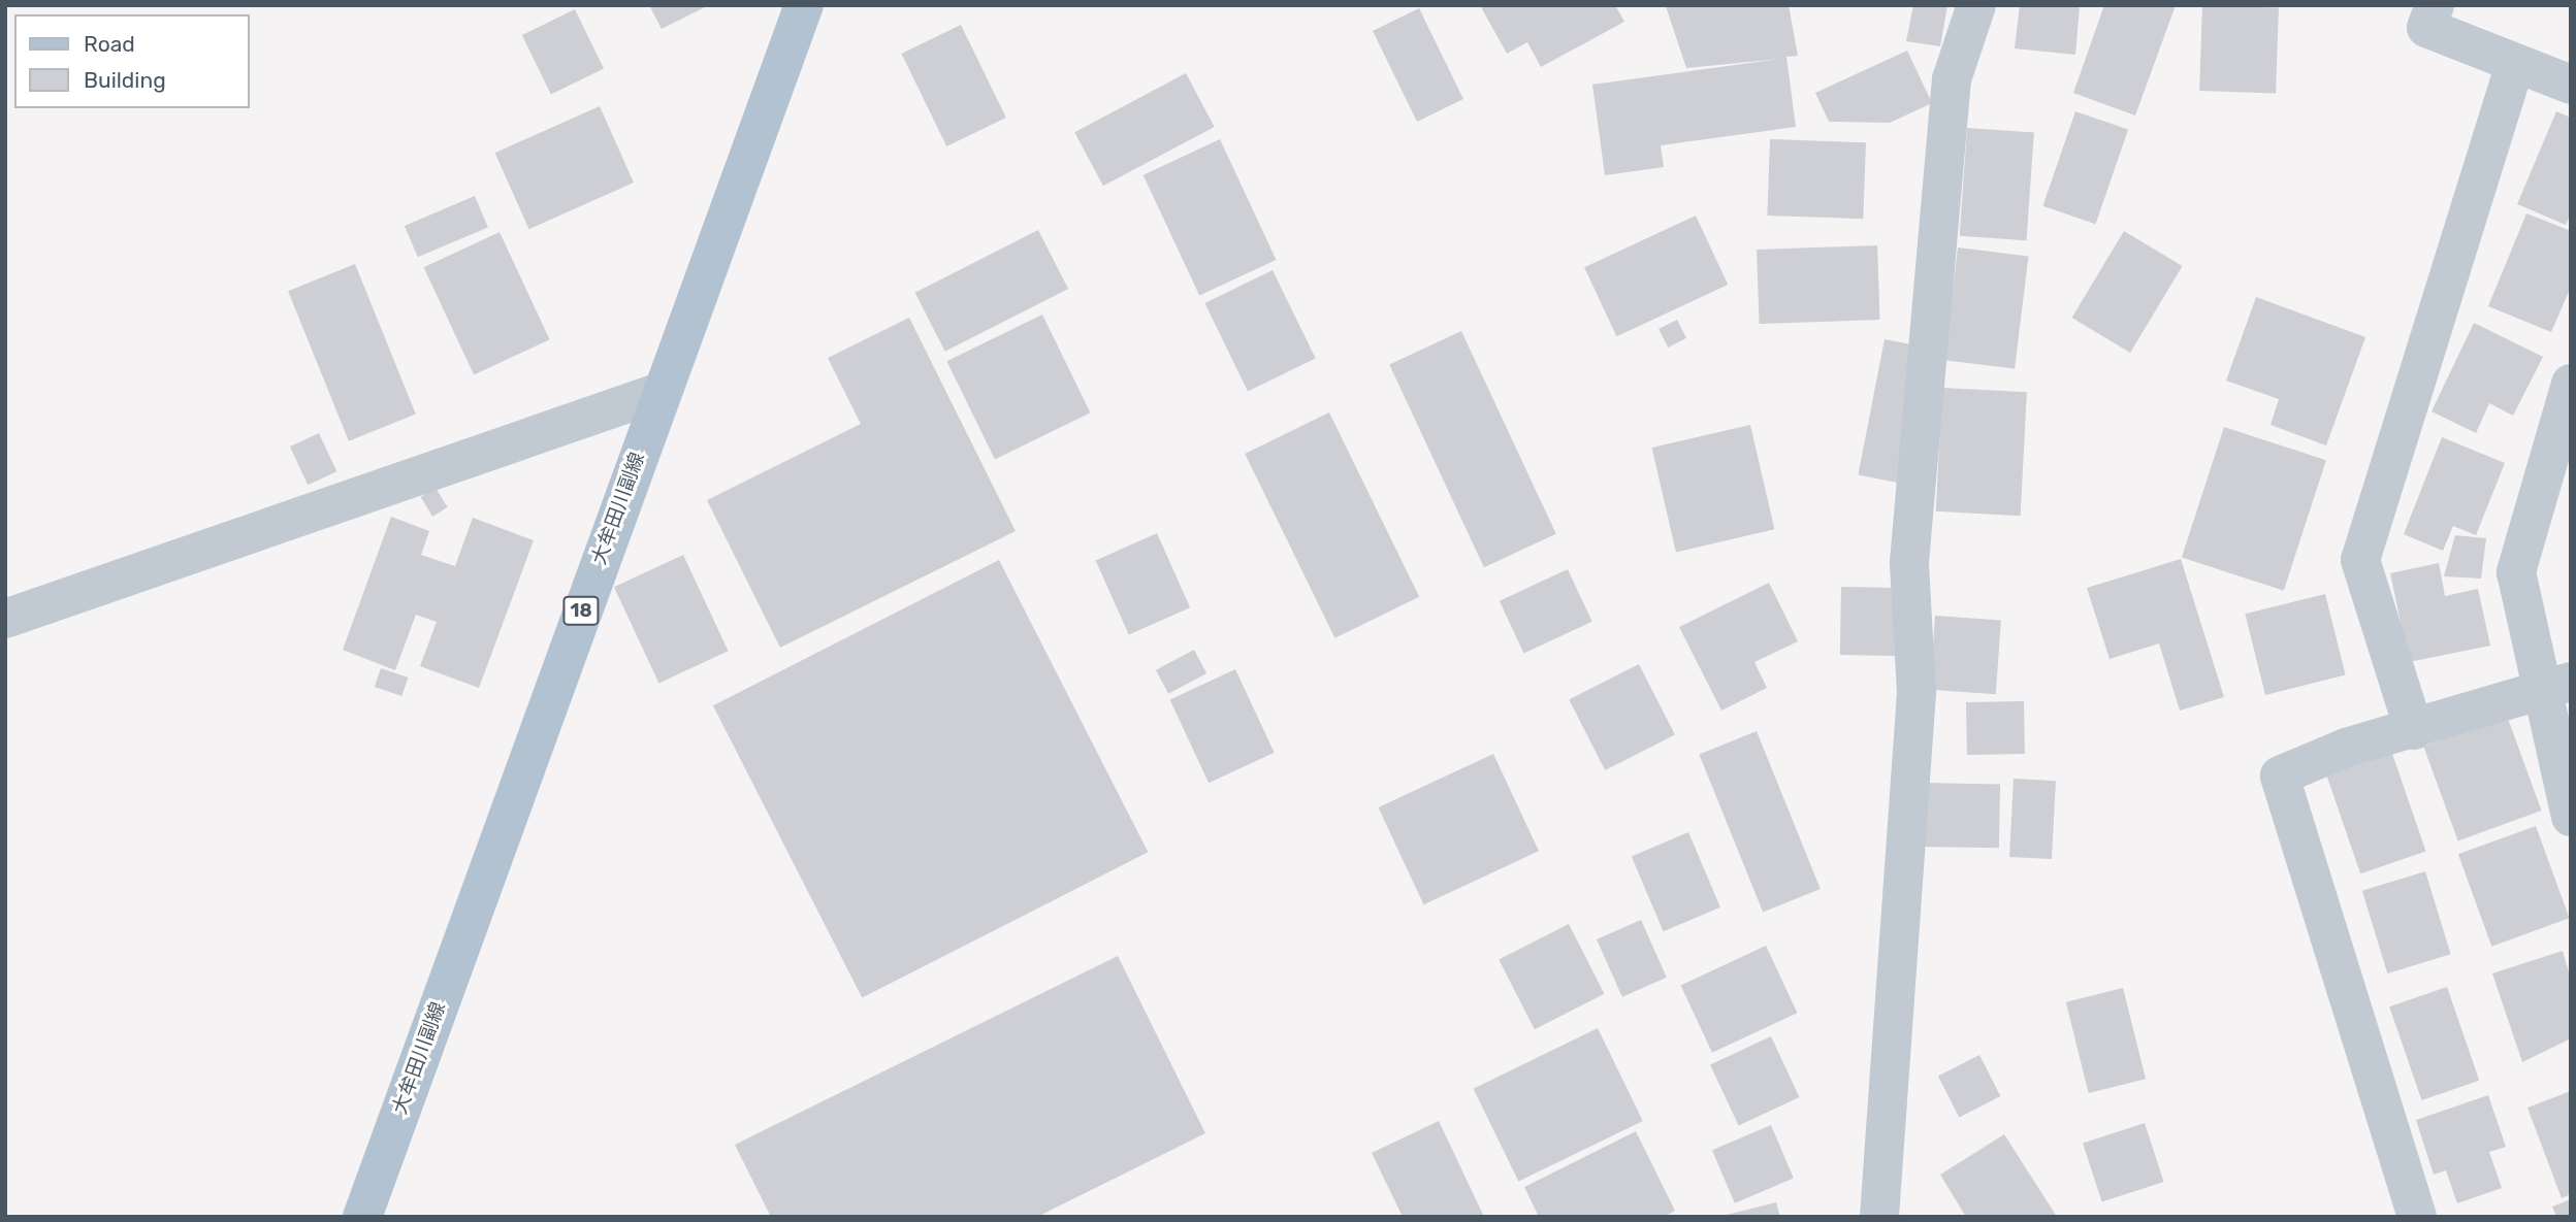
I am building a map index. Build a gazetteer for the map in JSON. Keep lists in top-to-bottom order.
{
  "streets": {
    "main road": ["大牟田川副線", "18"]
  },
  "legend": ["Road", "Building"]
}
